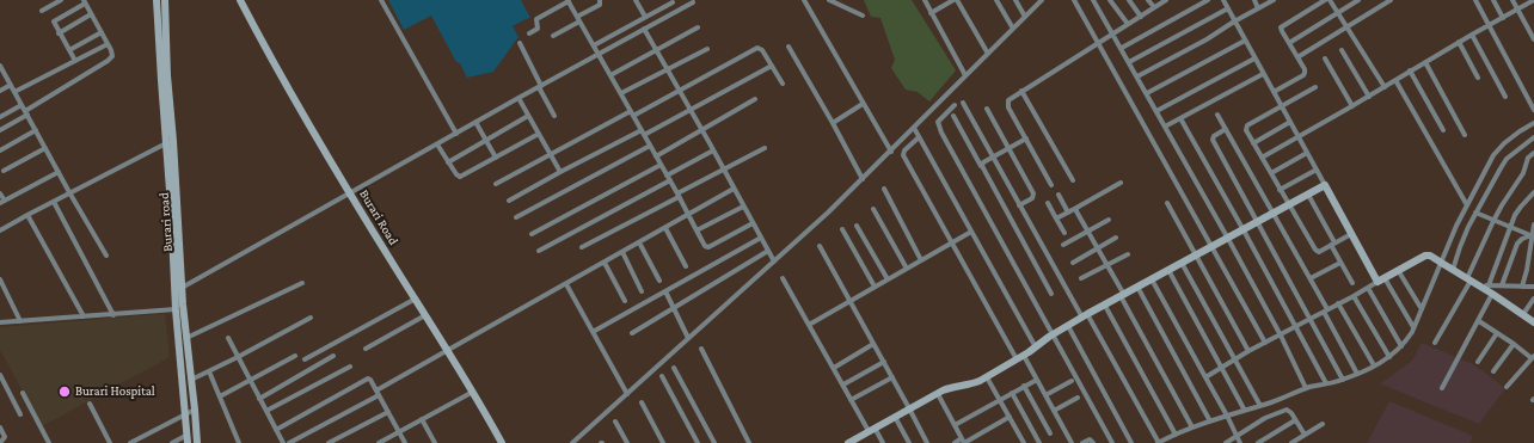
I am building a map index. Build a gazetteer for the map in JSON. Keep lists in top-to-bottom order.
{
  "streets": {
    "main road": ["Burari Road", "Burari road"]
  },
  "places": ["Burari Hospital"]
}
